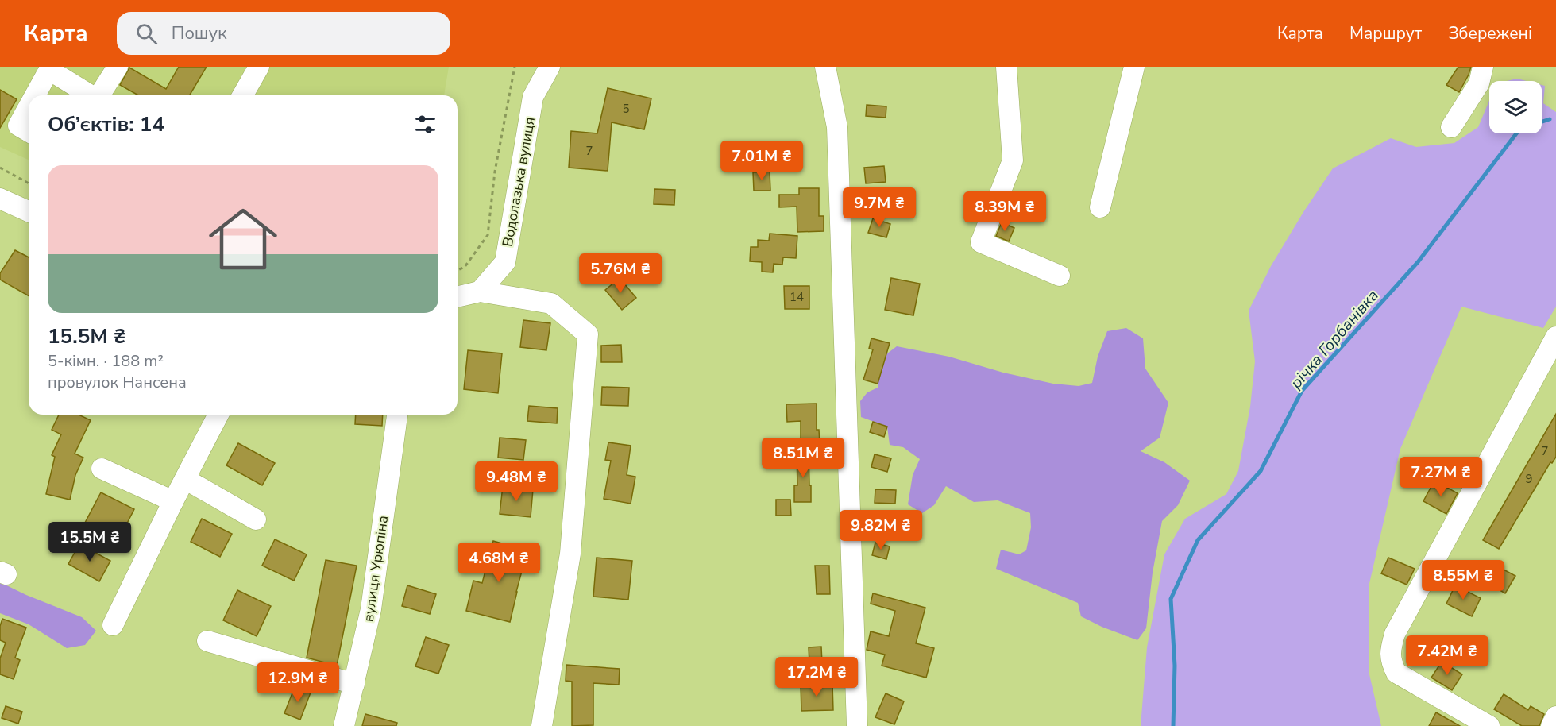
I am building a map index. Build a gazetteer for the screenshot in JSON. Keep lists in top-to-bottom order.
{
  "streets": {
    "street": ["Водолазька вулиця", "вулиця Урюпіна"]
  },
  "water": ["річка Горбанівка"],
  "house_numbers": [
    "5",
    "7",
    "14",
    "7",
    "9"
  ],
  "page": {
    "header": "Карта",
    "search": "Пошук",
    "nav": ["Карта", "Маршрут", "Збережені"],
    "heading": "Об’єктів: 14",
    "price": [
      "7.01M ₴",
      "9.7M ₴",
      "8.39M ₴",
      "5.76M ₴",
      "8.51M ₴",
      "7.27M ₴",
      "9.48M ₴",
      "9.82M ₴",
      "15.5M ₴",
      "4.68M ₴",
      "8.55M ₴",
      "7.42M ₴",
      "17.2M ₴",
      "12.9M ₴"
    ],
    "list": [
      {
        "name": "15.5M ₴",
        "note": "5-кімн. · 188 m² · провулок Нансена"
      }
    ]
  }
}
